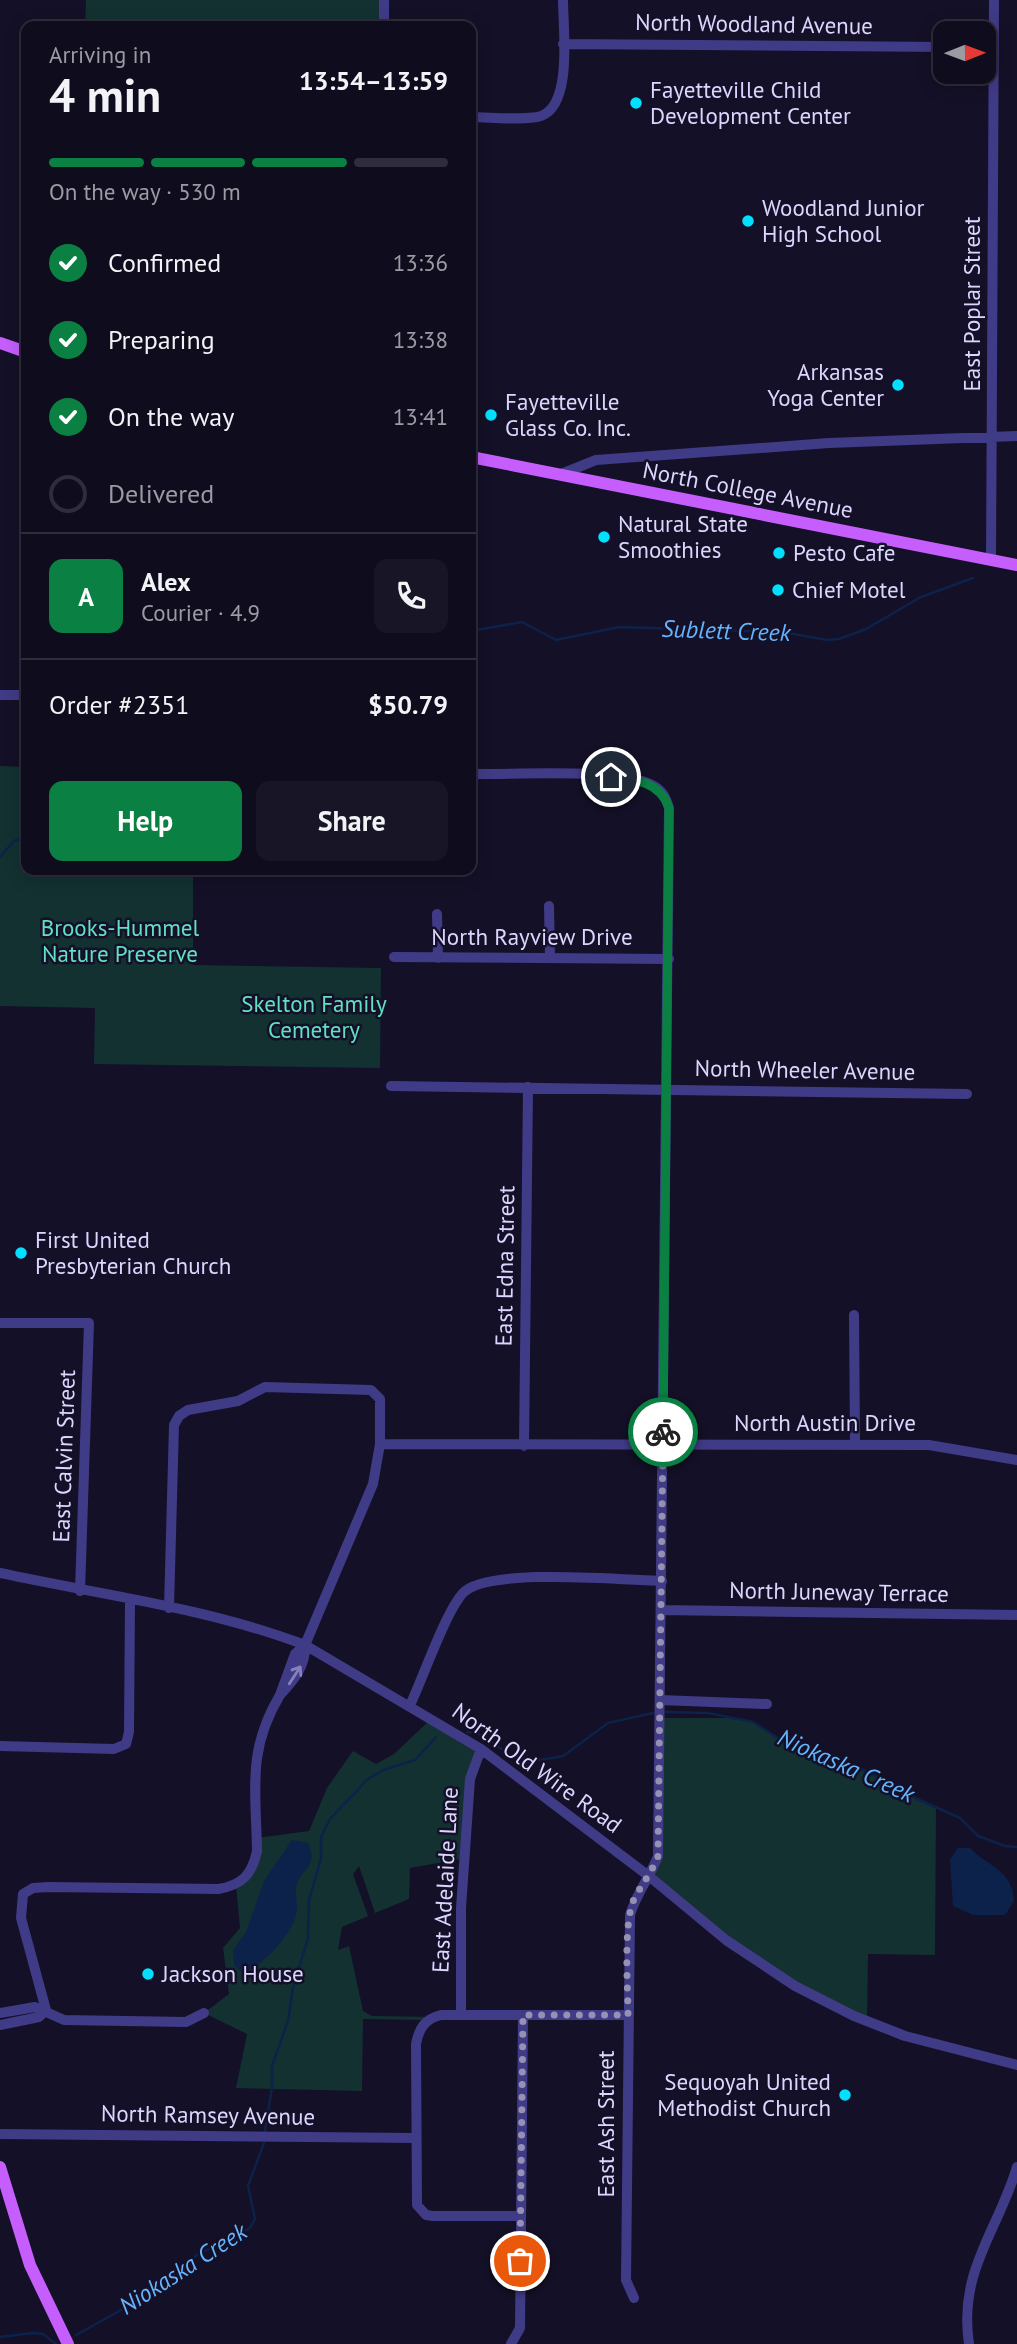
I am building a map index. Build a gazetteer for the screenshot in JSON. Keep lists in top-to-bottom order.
{
  "streets": {
    "main road": ["North College Avenue"],
    "street": [
      "North Woodland Avenue",
      "East Poplar Street",
      "North Rayview Drive",
      "North Wheeler Avenue",
      "East Edna Street",
      "North Austin Drive",
      "East Calvin Street",
      "North Juneway Terrace",
      "North Old Wire Road",
      "East Adelaide Lane",
      "North Ramsey Avenue",
      "East Ash Street"
    ]
  },
  "crossings": [
    ["East Poplar Street", "North College Avenue"],
    ["North Rayview Drive", "East Ash Street"],
    ["North Wheeler Avenue", "East Edna Street"],
    ["North Wheeler Avenue", "East Ash Street"],
    ["East Edna Street", "North Austin Drive"],
    ["North Austin Drive", "East Ash Street"],
    ["East Calvin Street", "North Old Wire Road"],
    ["North Juneway Terrace", "East Ash Street"],
    ["North Old Wire Road", "East Adelaide Lane"],
    ["North Old Wire Road", "East Ash Street"]
  ],
  "water": ["Sublett Creek", "Niokaska Creek"],
  "parks": ["Brooks-Hummel Nature Preserve", "Skelton Family Cemetery"],
  "places": [
    "Fayetteville Child Development Center",
    "Woodland Junior High School",
    "Arkansas Yoga Center",
    "Fayetteville Glass Co. Inc.",
    "Natural State Smoothies",
    "Pesto Cafe",
    "Chief Motel",
    "First United Presbyterian Church",
    "Jackson House",
    "Sequoyah United Methodist Church"
  ],
  "north": "right",
  "page": {
    "heading": ["4 min", "Arriving in", "13:54–13:59"],
    "panel": [
      "Alex",
      "Courier · 4.9",
      "Order #2351",
      "$50.79"
    ],
    "bar": "On the way · 530 m",
    "list": [
      ["Confirmed", "13:36"],
      ["Preparing", "13:38"],
      ["On the way", "13:41"],
      "Delivered"
    ],
    "round": "A",
    "buttons": ["Help", "Share"]
  }
}
